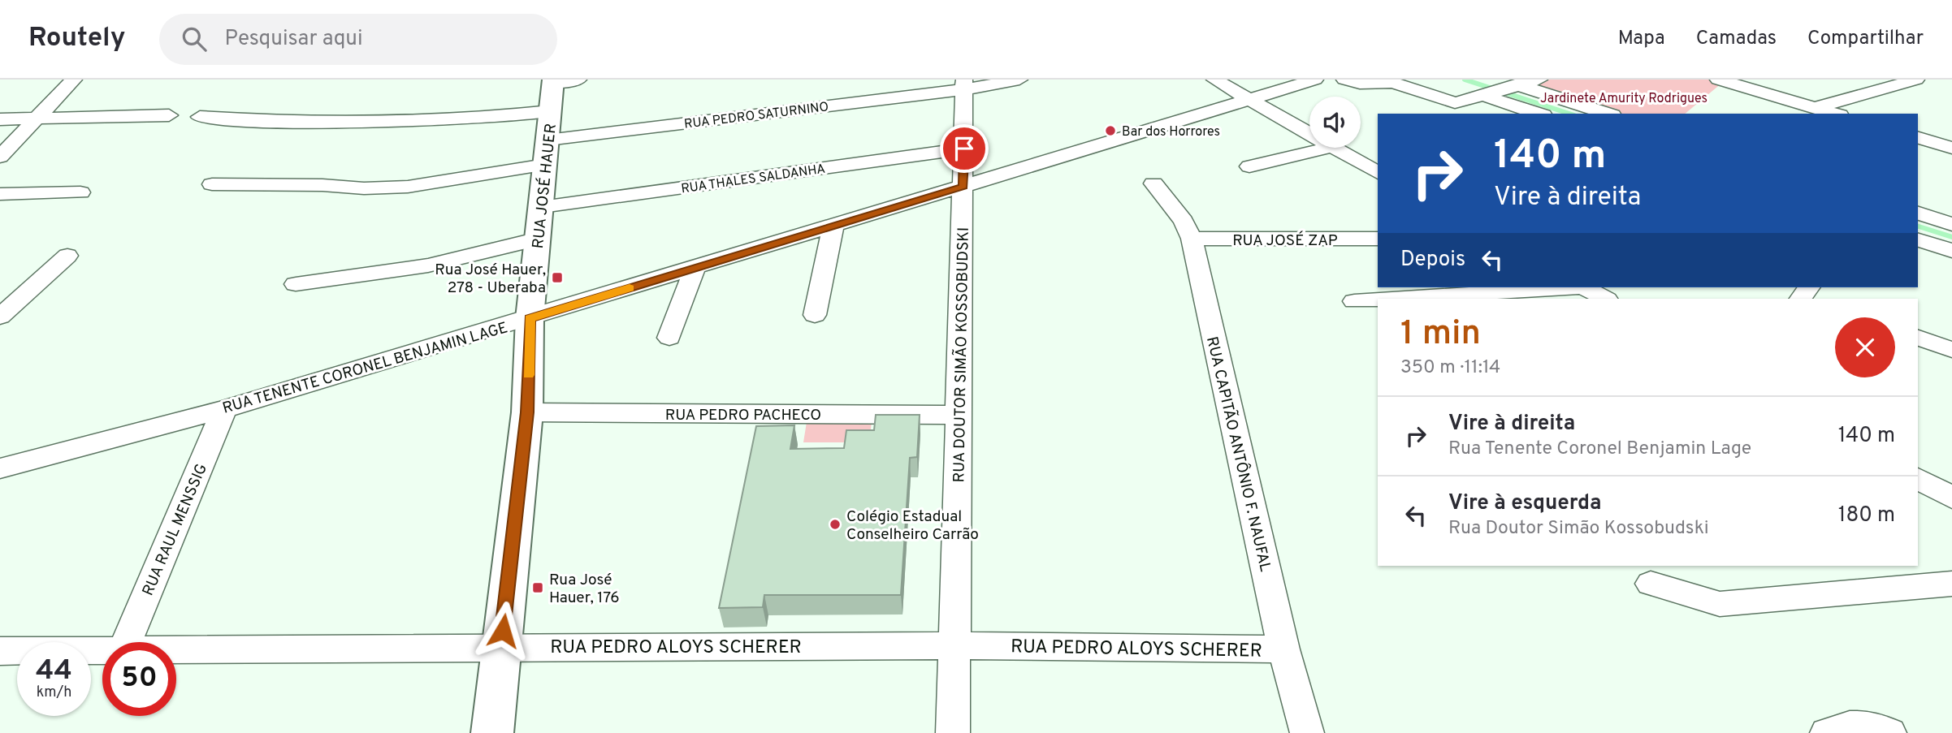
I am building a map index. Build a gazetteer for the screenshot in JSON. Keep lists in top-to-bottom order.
{
  "streets": {
    "main road": ["RUA JOSÉ HAUER"],
    "street": [
      "RUA PEDRO SATURNINO",
      "RUA THALES SALDANHA",
      "RUA JOSÉ ZAP",
      "RUA DOUTOR SIMÃO KOSSOBUDSKI",
      "RUA TENENTE CORONEL BENJAMIN LAGE",
      "RUA PEDRO PACHECO",
      "RUA CAPITÃO ANTÔNIO F. NAUFAL",
      "RUA RAUL MENSSIG",
      "RUA PEDRO ALOYS SCHERER"
    ]
  },
  "crossings": [
    ["RUA PEDRO SATURNINO", "RUA JOSÉ HAUER"],
    ["RUA PEDRO SATURNINO", "RUA DOUTOR SIMÃO KOSSOBUDSKI"],
    ["RUA THALES SALDANHA", "RUA JOSÉ HAUER"],
    ["RUA THALES SALDANHA", "RUA DOUTOR SIMÃO KOSSOBUDSKI"],
    ["RUA JOSÉ HAUER", "RUA TENENTE CORONEL BENJAMIN LAGE"],
    ["RUA JOSÉ HAUER", "RUA PEDRO PACHECO"],
    ["RUA JOSÉ HAUER", "RUA PEDRO ALOYS SCHERER"],
    ["RUA JOSÉ ZAP", "RUA CAPITÃO ANTÔNIO F. NAUFAL"],
    ["RUA DOUTOR SIMÃO KOSSOBUDSKI", "RUA TENENTE CORONEL BENJAMIN LAGE"],
    ["RUA DOUTOR SIMÃO KOSSOBUDSKI", "RUA PEDRO PACHECO"],
    ["RUA DOUTOR SIMÃO KOSSOBUDSKI", "RUA PEDRO ALOYS SCHERER"],
    ["RUA TENENTE CORONEL BENJAMIN LAGE", "RUA RAUL MENSSIG"],
    ["RUA CAPITÃO ANTÔNIO F. NAUFAL", "RUA PEDRO ALOYS SCHERER"]
  ],
  "parks": ["Jardinete Amurity Rodrigues"],
  "places": {
    "other": ["Bar dos Horrores", "Colégio Estadual Conselheiro Carrão"],
    "transit": ["Rua José Hauer, 278 - Uberaba", "Rua José Hauer, 176"]
  },
  "page": {
    "header": "Routely",
    "search": "Pesquisar aqui",
    "nav": ["Mapa", "Camadas", "Compartilhar"],
    "turn": ["140 m", "Vire à direita"],
    "then": "Depois",
    "heading": ["1 min", "350 m · 11:14"],
    "list": [
      {
        "name": "Vire à direita",
        "note": "Rua Tenente Coronel Benjamin Lage",
        "value": "140 m"
      },
      {
        "name": "Vire à esquerda",
        "note": "Rua Doutor Simão Kossobudski",
        "value": "180 m"
      }
    ],
    "speed": "44 km/h",
    "limit": "50"
  }
}
